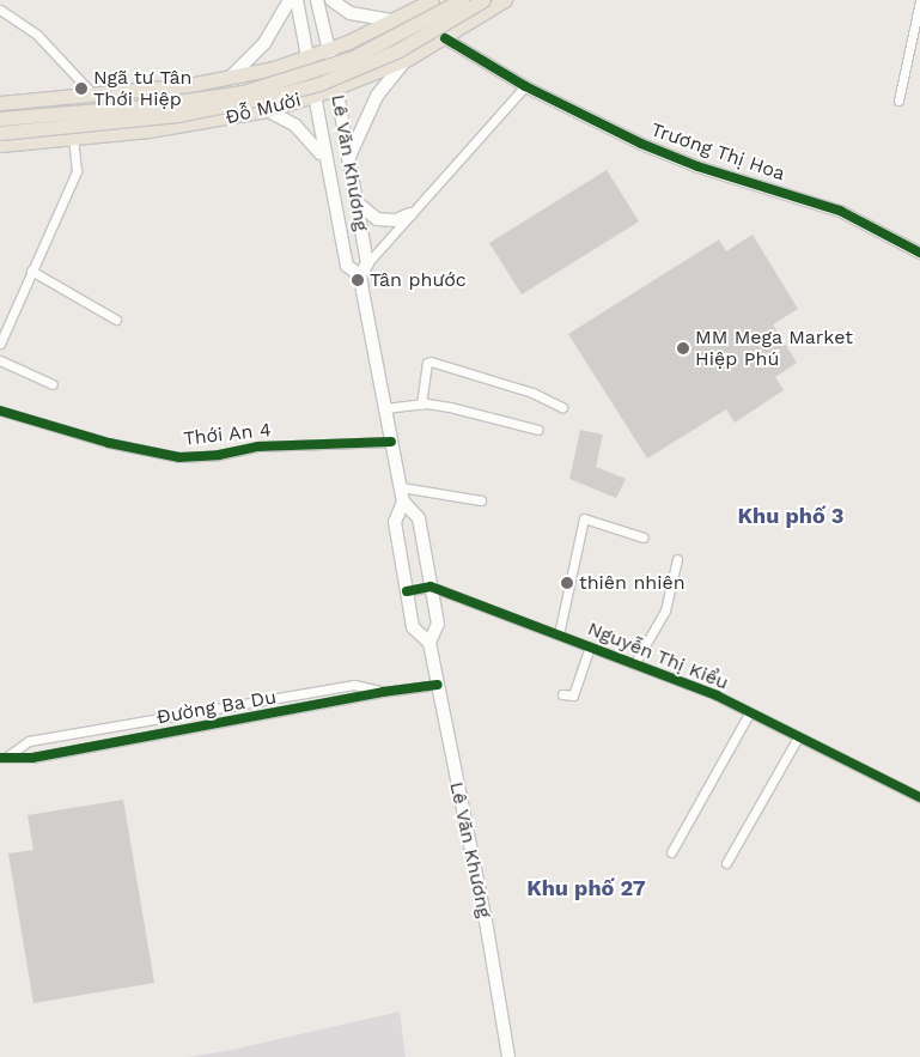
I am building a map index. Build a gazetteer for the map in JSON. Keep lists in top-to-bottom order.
{
  "streets": {
    "highway": ["Đỗ Mười"],
    "main road": ["Lê Văn Khương"],
    "street": [
      "Trương Thị Hoa",
      "Thới An 4",
      "Nguyễn Thị Kiểu",
      "Đường Ba Du"
    ]
  },
  "crossings": [
    ["Đỗ Mười", "Trương Thị Hoa"],
    ["Đỗ Mười", "Lê Văn Khương"],
    ["Lê Văn Khương", "Thới An 4"],
    ["Lê Văn Khương", "Nguyễn Thị Kiểu"],
    ["Lê Văn Khương", "Đường Ba Du"]
  ],
  "districts": ["Khu phố 3", "Khu phố 27"],
  "places": [
    "Ngã tư Tân Thới Hiệp",
    "Tân phước",
    "MM Mega Market Hiệp Phú",
    "thiên nhiên"
  ]
}
